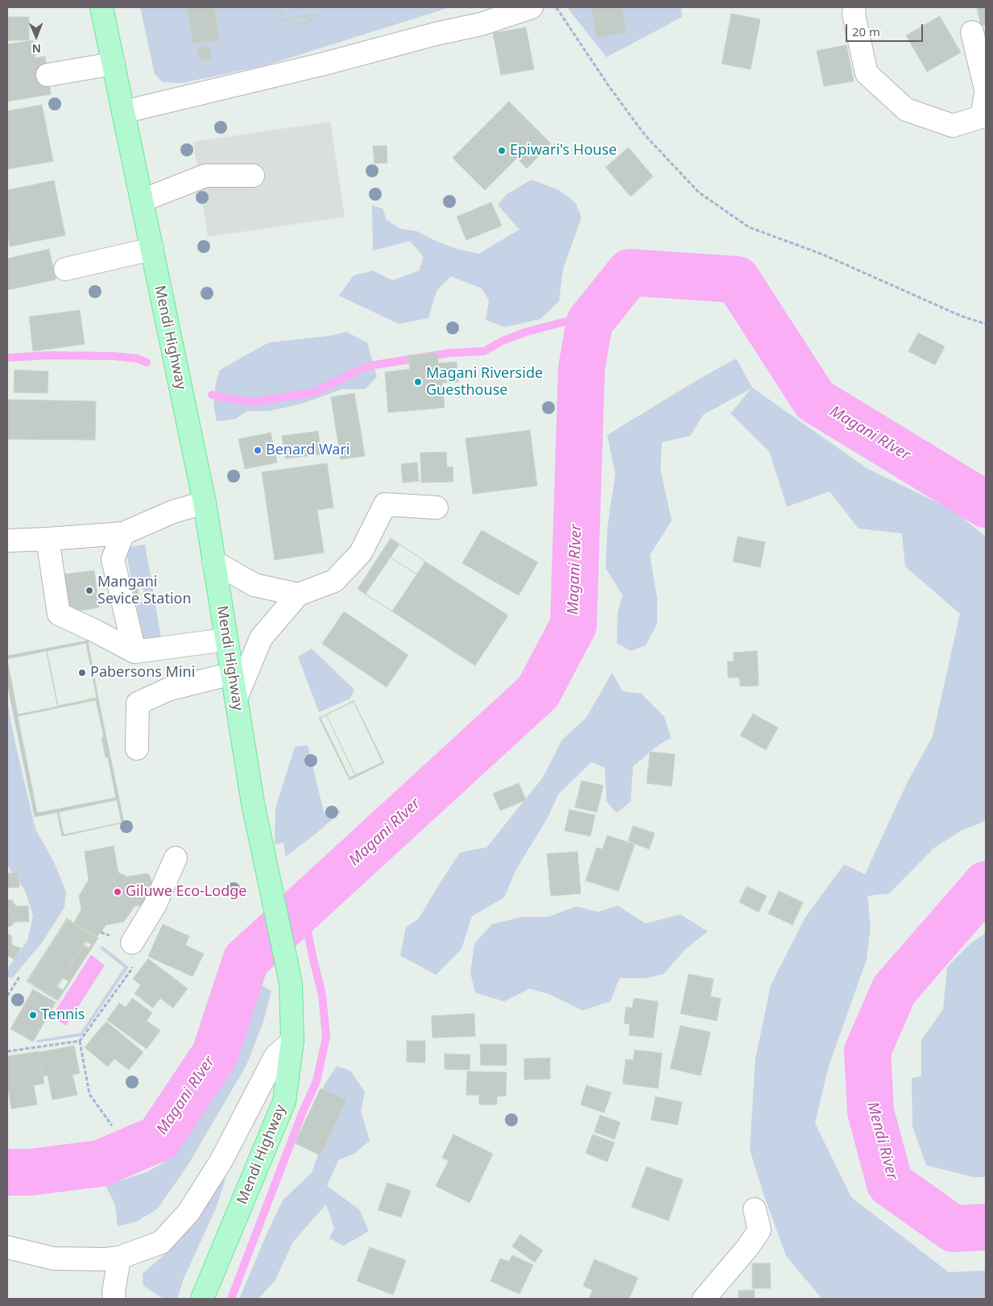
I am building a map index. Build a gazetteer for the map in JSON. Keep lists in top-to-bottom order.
{
  "streets": {
    "main road": ["Mendi Highway"]
  },
  "water": ["Magani RIver", "Mendi River"],
  "places": [
    "Epiwari's House",
    "Magani Riverside Guesthouse",
    "Benard Wari",
    "Mangani Sevice Station",
    "Pabersons Mini",
    "Giluwe Eco-Lodge",
    "Tennis"
  ],
  "scale_bar": "20 m",
  "north": "bottom"
}
